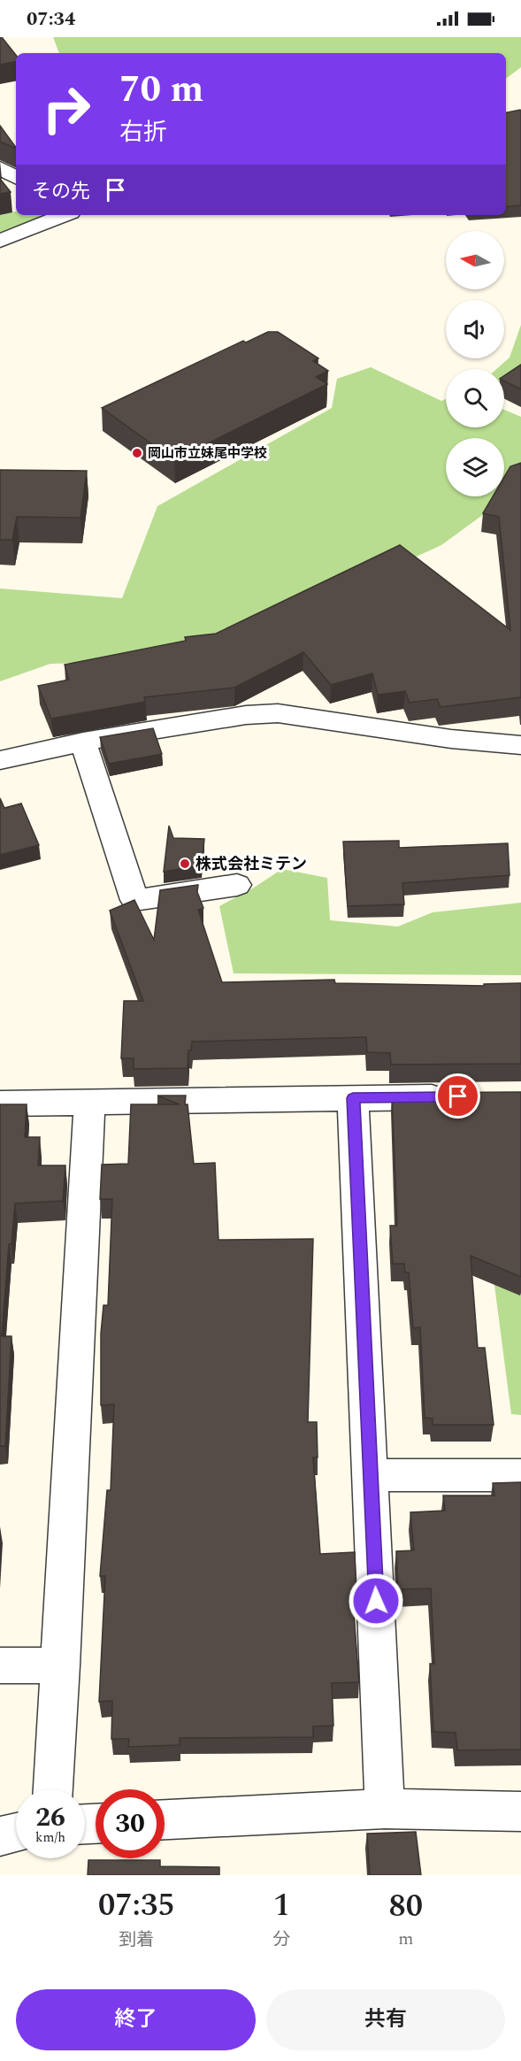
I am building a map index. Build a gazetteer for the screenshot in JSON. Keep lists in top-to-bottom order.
{
  "places": ["岡山市立妹尾中学校", "株式会社ミテン"],
  "north": "left",
  "page": {
    "status": "07:34",
    "turn": ["70 m", "右折"],
    "then": "その先",
    "speed": "26 km/h",
    "limit": "30",
    "eta": [
      "07:35",
      "到着",
      "1",
      "分",
      "80",
      "m"
    ],
    "buttons": ["終了", "共有"]
  }
}
